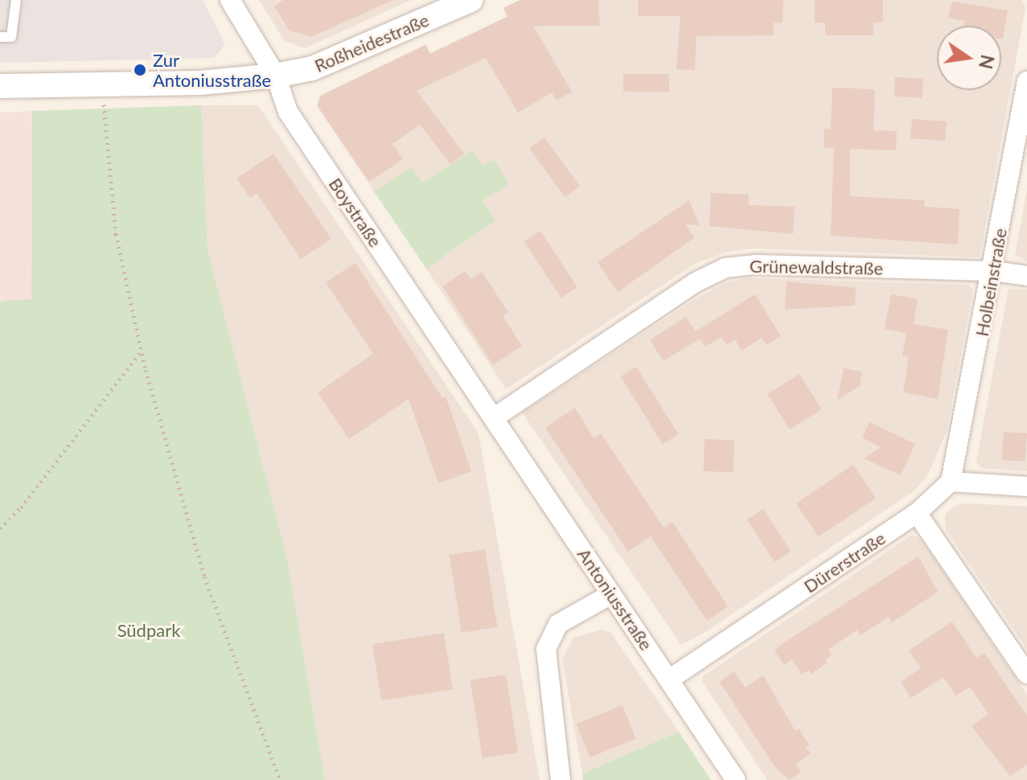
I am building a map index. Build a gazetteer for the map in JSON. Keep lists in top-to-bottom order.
{
  "streets": {
    "street": [
      "Roßheidestraße",
      "Boystraße",
      "Grünewaldstraße",
      "Holbeinstraße",
      "Dürerstraße",
      "Antoniusstraße"
    ]
  },
  "crossings": [
    ["Roßheidestraße", "Boystraße"],
    ["Boystraße", "Grünewaldstraße"],
    ["Boystraße", "Antoniusstraße"],
    ["Grünewaldstraße", "Holbeinstraße"],
    ["Grünewaldstraße", "Antoniusstraße"],
    ["Holbeinstraße", "Dürerstraße"],
    ["Dürerstraße", "Antoniusstraße"]
  ],
  "parks": ["Südpark"],
  "places": ["Zur Antoniusstraße"],
  "north": "right"
}
